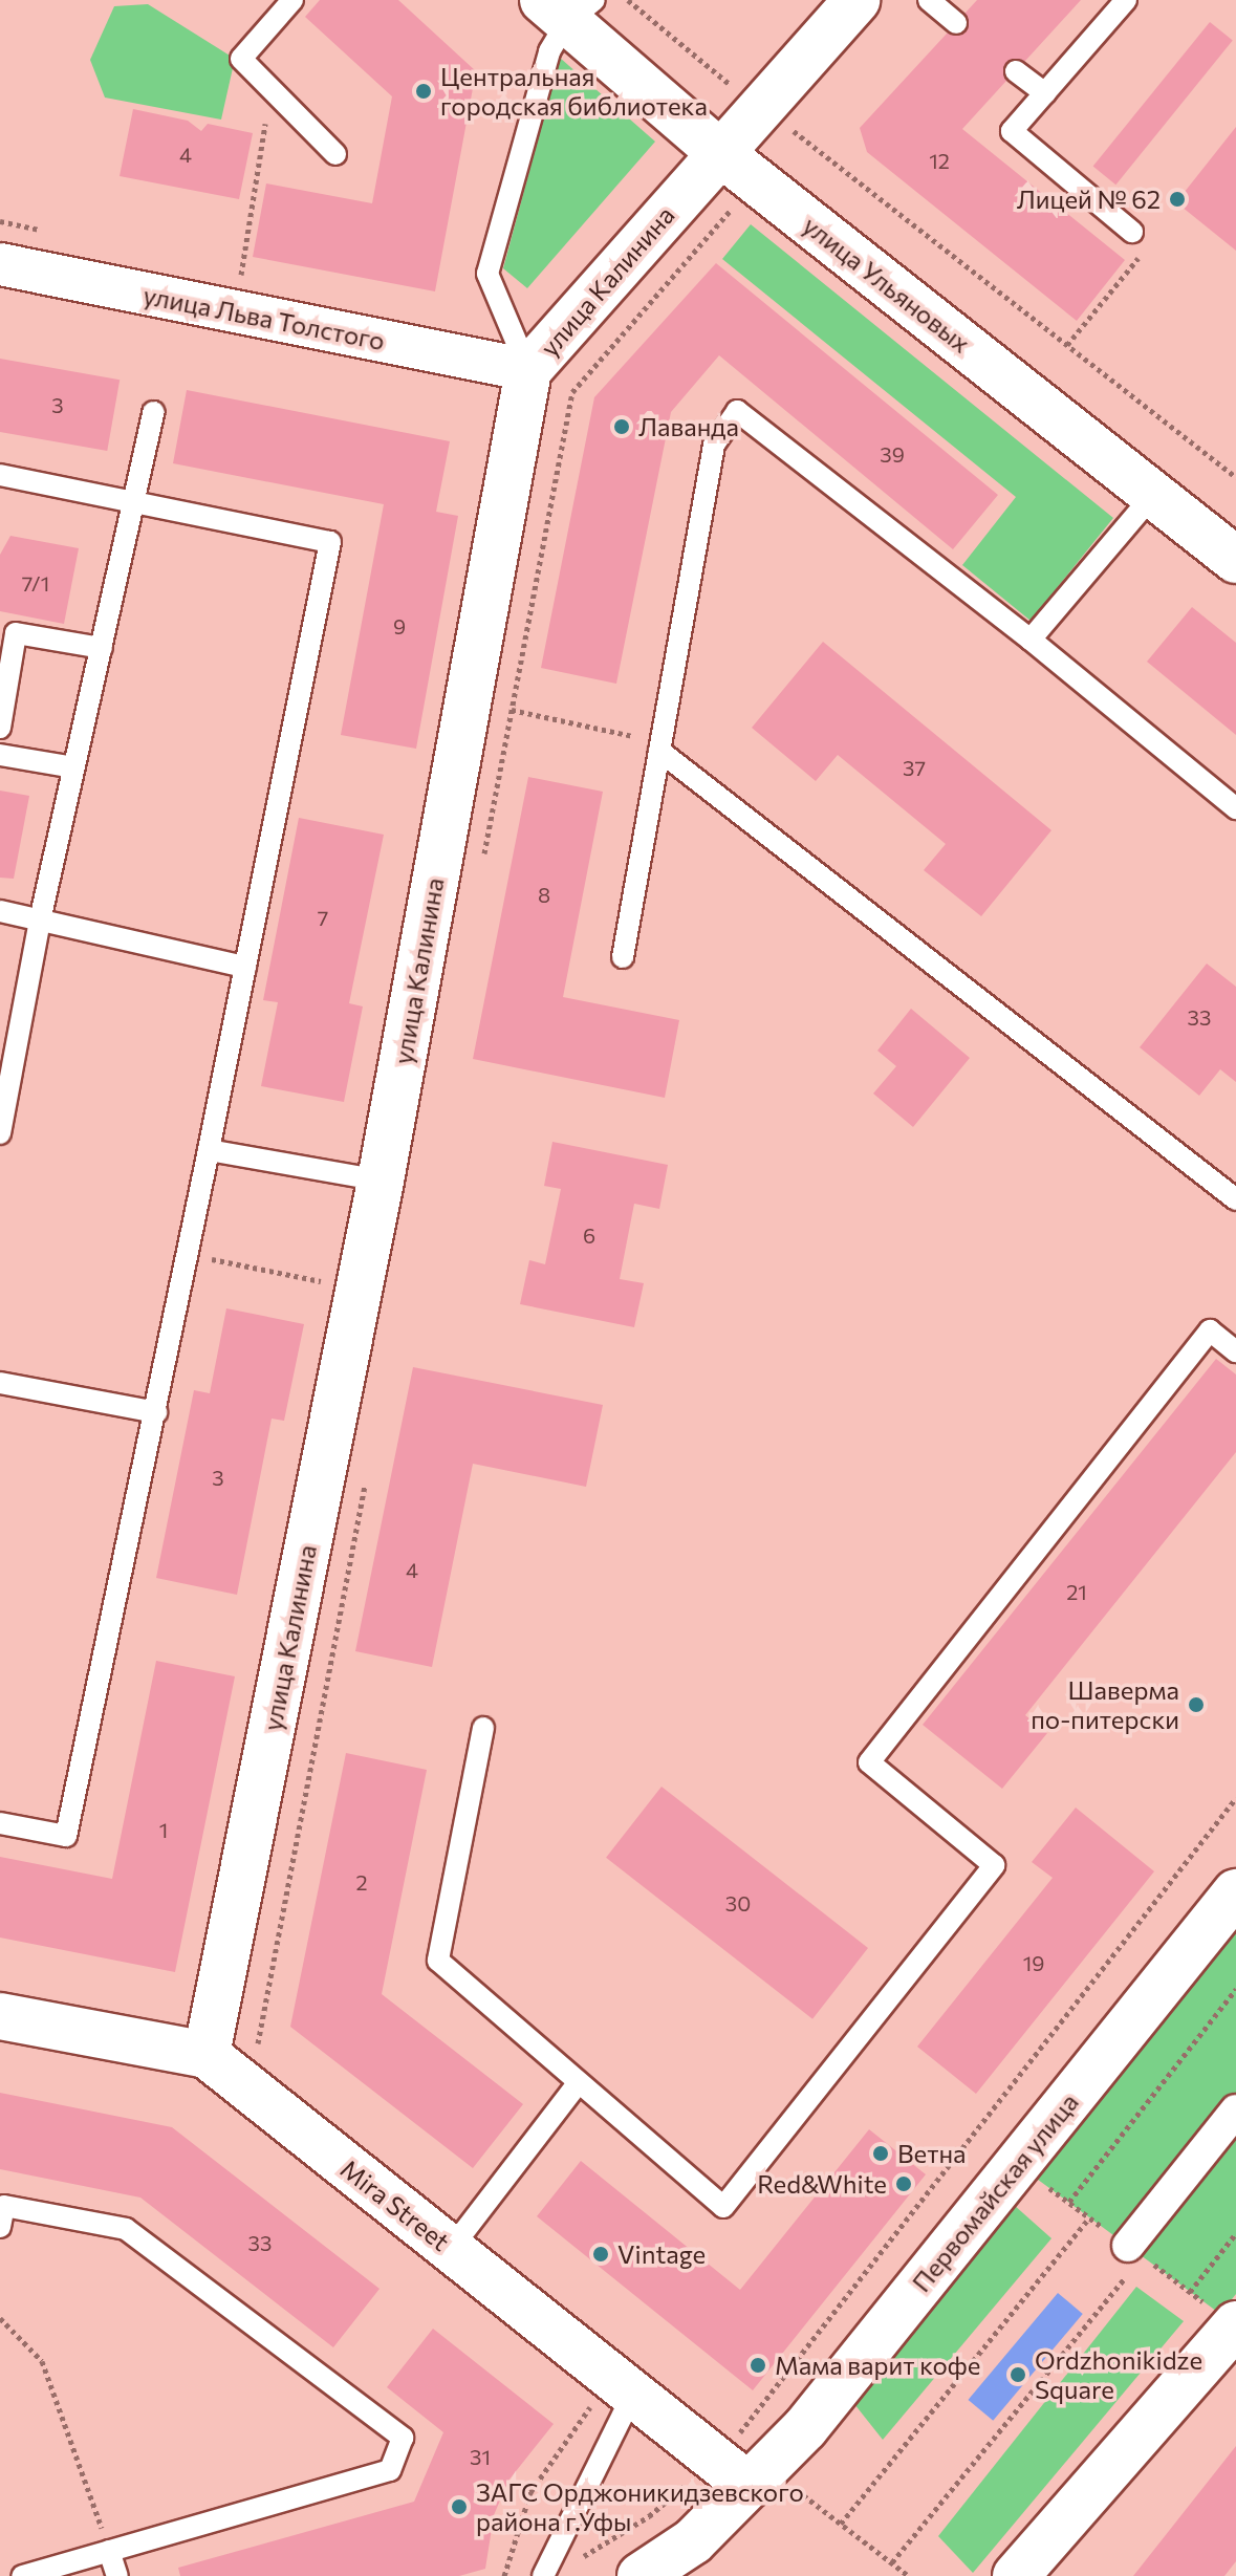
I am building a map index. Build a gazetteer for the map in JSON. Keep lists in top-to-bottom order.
{
  "streets": {
    "street": [
      "улица Калинина",
      "улица Ульяновых",
      "улица Льва Толстого",
      "Первомайская улица",
      "Mira Street"
    ]
  },
  "crossings": [
    ["улица Калинина", "улица Ульяновых"],
    ["улица Калинина", "улица Льва Толстого"],
    ["улица Калинина", "Mira Street"],
    ["Первомайская улица", "Mira Street"]
  ],
  "places": [
    "Центральная городская библиотека",
    "Лицей № 62",
    "Лаванда",
    "Шаверма по-питерски",
    "Ветна",
    "Red&White",
    "Vintage",
    "Мама варит кофе",
    "Ordzhonikidze Square",
    "ЗАГС Орджоникидзевского района г.Уфы"
  ],
  "house_numbers": [
    "4",
    "12",
    "3",
    "39",
    "7/1",
    "9",
    "37",
    "8",
    "7",
    "33",
    "6",
    "3",
    "4",
    "21",
    "1",
    "2",
    "30",
    "19",
    "33",
    "31"
  ]
}
